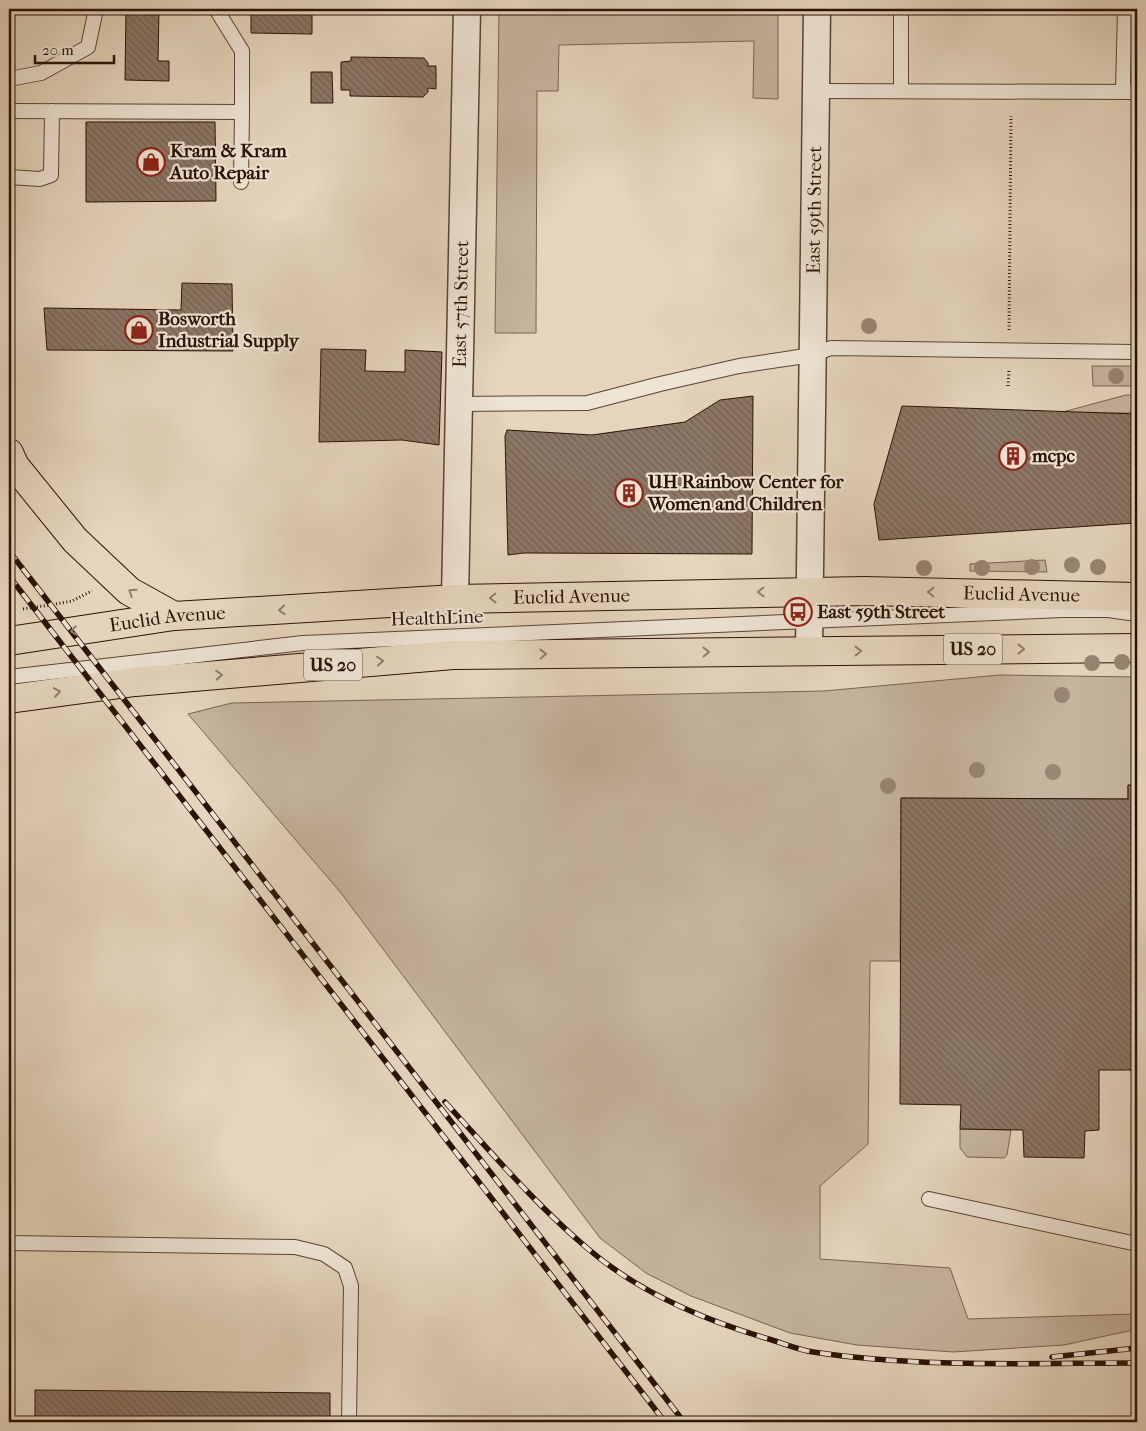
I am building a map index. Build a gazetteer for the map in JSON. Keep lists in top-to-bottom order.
{
  "streets": {
    "main road": ["Euclid Avenue", "US 20"],
    "street": ["East 59th Street", "East 57th Street"],
    "lane": ["HealthLine"]
  },
  "crossings": [
    ["East 59th Street", "Euclid Avenue"],
    ["East 59th Street", "HealthLine"],
    ["East 59th Street", "US 20"],
    ["East 57th Street", "Euclid Avenue"]
  ],
  "places": {
    "shop": ["Kram & Kram Auto Repair", "Bosworth Industrial Supply"],
    "building": ["mcpc", "UH Rainbow Center for Women and Children"],
    "bus stop": ["East 59th Street"]
  },
  "scale_bar": "20 m"
}
